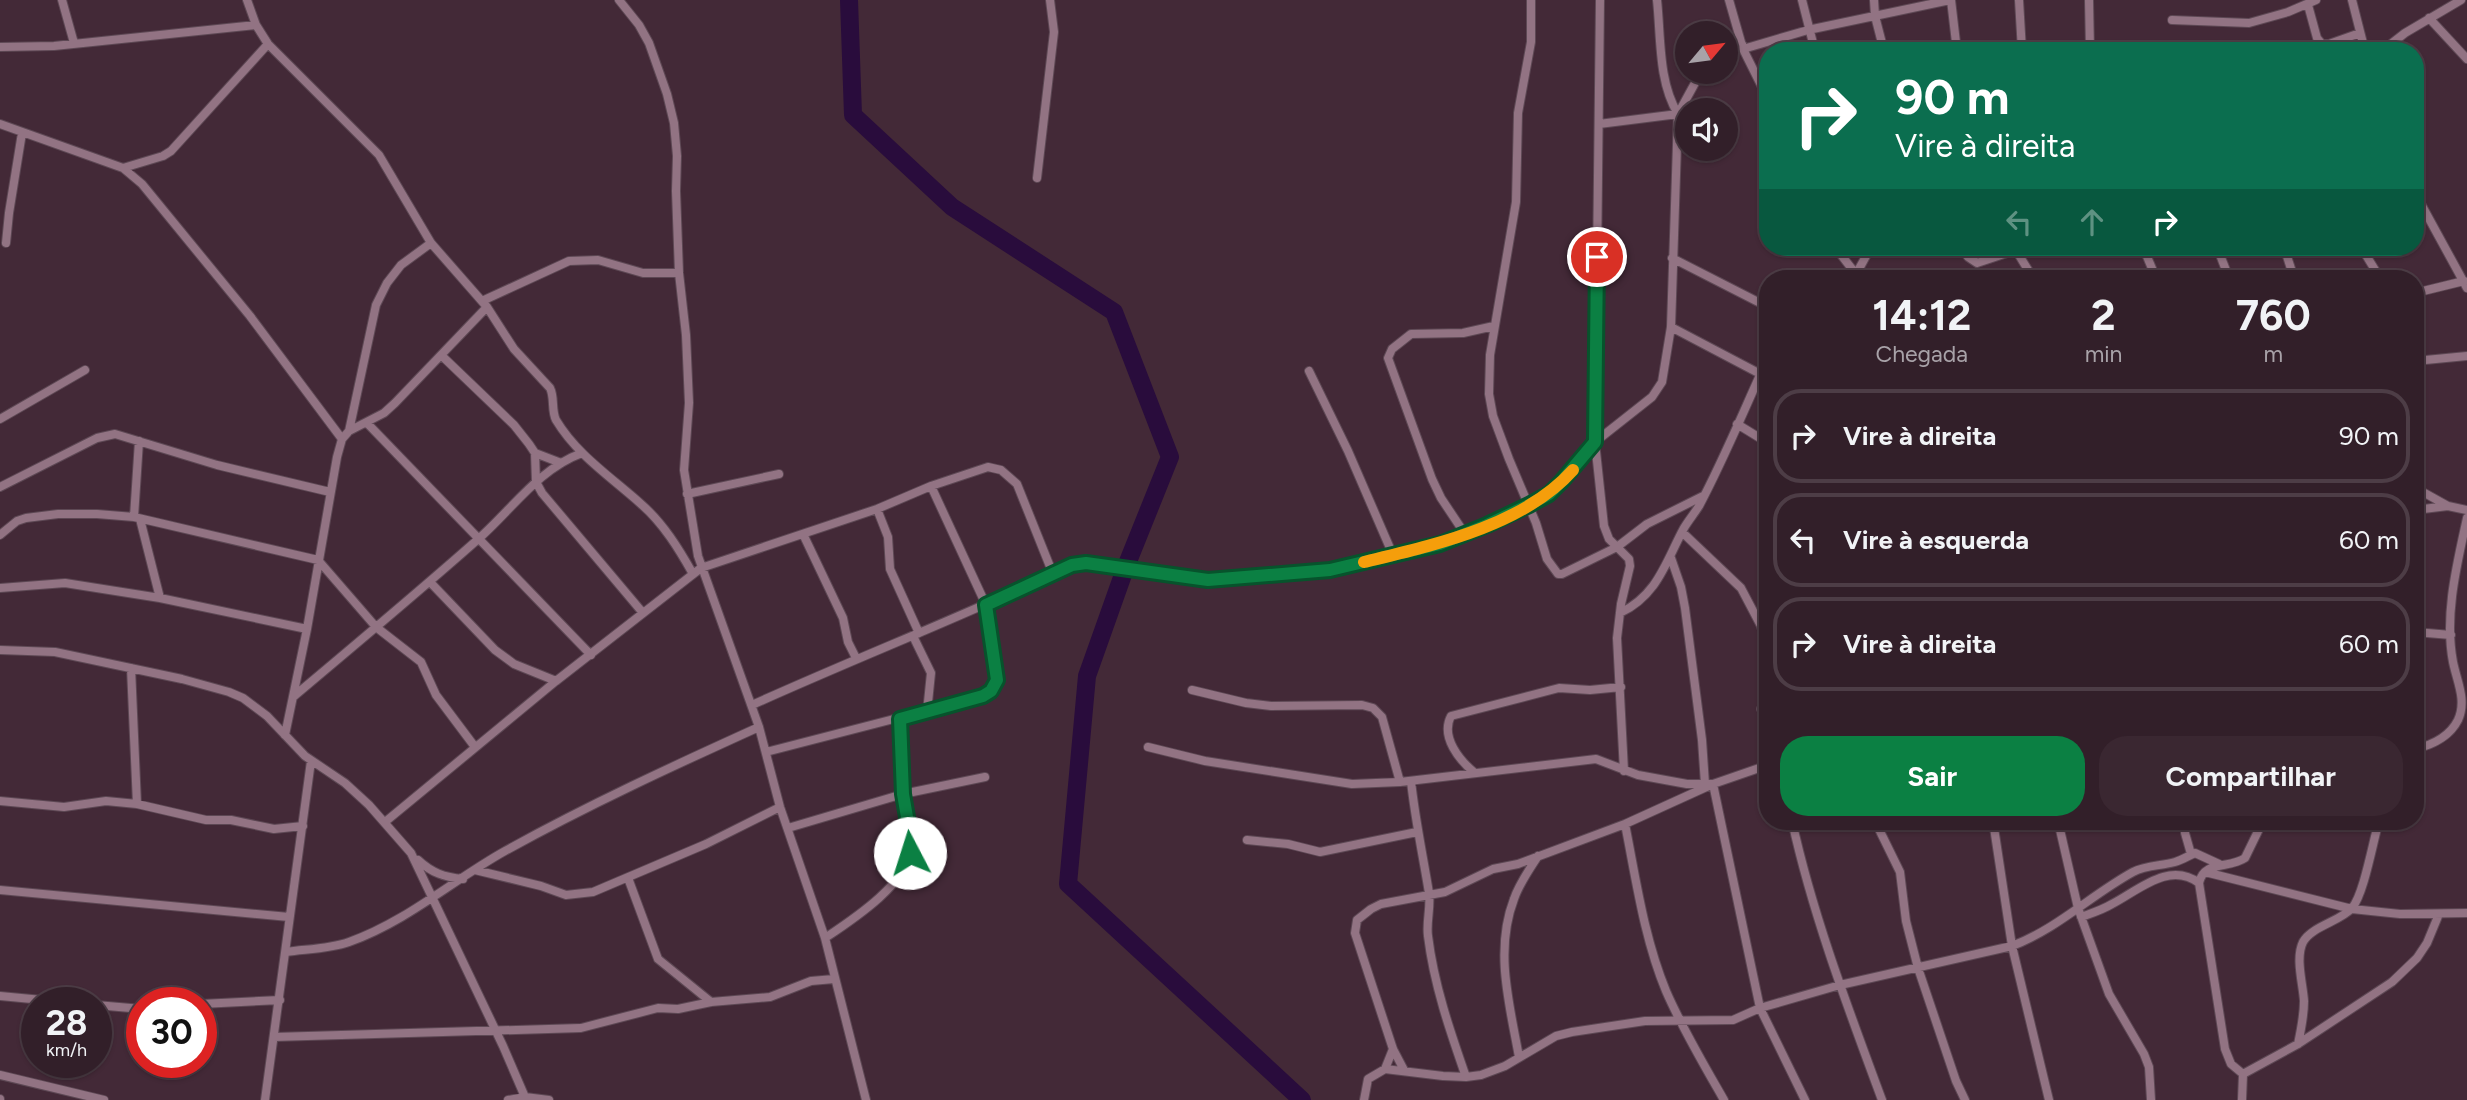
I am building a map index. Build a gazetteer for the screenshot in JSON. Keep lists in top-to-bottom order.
{
  "north": "top right",
  "page": {
    "turn": ["90 m", "Vire à direita"],
    "eta": [
      "14:12",
      "Chegada",
      "2",
      "min",
      "760",
      "m"
    ],
    "list": [
      {
        "name": "Vire à direita",
        "value": "90 m"
      },
      {
        "name": "Vire à esquerda",
        "value": "60 m"
      },
      {
        "name": "Vire à direita",
        "value": "60 m"
      }
    ],
    "buttons": ["Sair", "Compartilhar"],
    "speed": "28 km/h",
    "limit": "30"
  }
}
